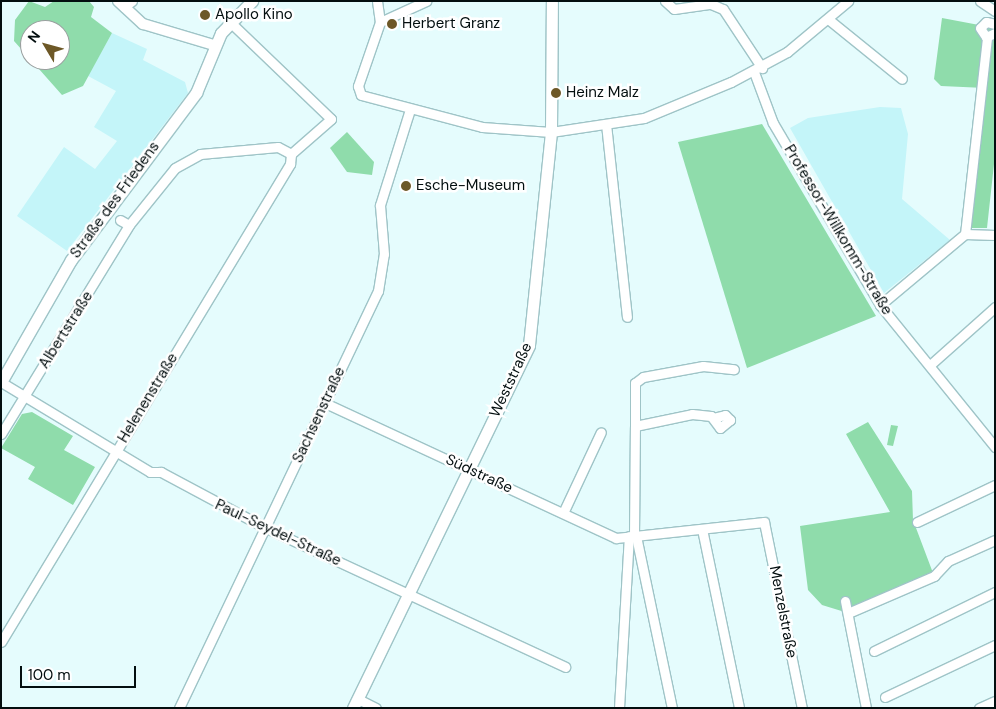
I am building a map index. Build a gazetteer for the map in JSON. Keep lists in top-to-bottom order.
{
  "streets": {
    "main road": ["Straße des Friedens", "Weststraße"],
    "street": [
      "Professor-Willkomm-Straße",
      "Albertstraße",
      "Helenenstraße",
      "Sachsenstraße",
      "Südstraße",
      "Paul-Seydel-Straße",
      "Menzelstraße"
    ]
  },
  "crossings": [
    ["Straße des Friedens", "Paul-Seydel-Straße"],
    ["Albertstraße", "Helenenstraße"],
    ["Albertstraße", "Paul-Seydel-Straße"],
    ["Weststraße", "Südstraße"],
    ["Weststraße", "Paul-Seydel-Straße"],
    ["Helenenstraße", "Paul-Seydel-Straße"],
    ["Sachsenstraße", "Südstraße"],
    ["Sachsenstraße", "Paul-Seydel-Straße"],
    ["Südstraße", "Menzelstraße"]
  ],
  "places": [
    "Apollo Kino",
    "Herbert Granz",
    "Heinz Malz",
    "Esche-Museum"
  ],
  "scale_bar": "100 m",
  "north": "top left"
}
